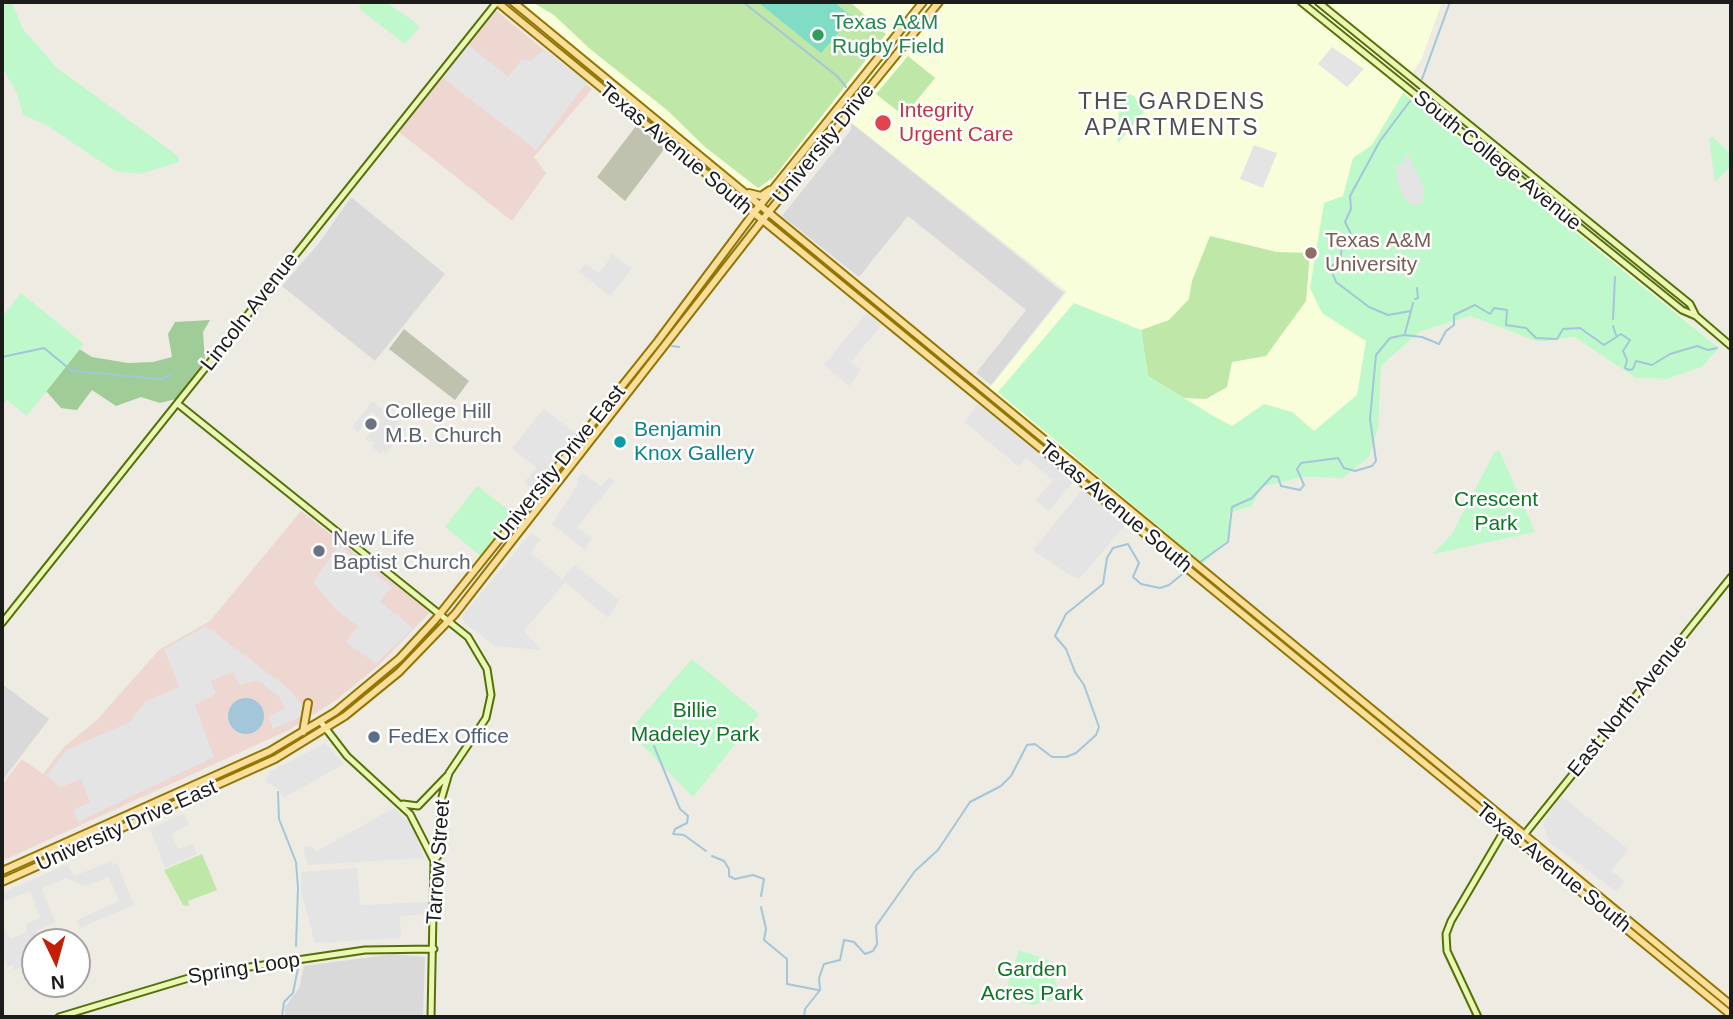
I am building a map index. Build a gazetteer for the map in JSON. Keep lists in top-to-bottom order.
{
  "streets": {
    "main road": ["University Drive", "Texas Avenue South", "University Drive East"],
    "street": [
      "South College Avenue",
      "Lincoln Avenue",
      "East North Avenue",
      "Tarrow Street",
      "Spring Loop"
    ]
  },
  "crossings": [
    ["University Drive", "Texas Avenue South"],
    ["University Drive", "University Drive East"],
    ["Texas Avenue South", "Lincoln Avenue"],
    ["Texas Avenue South", "University Drive East"],
    ["Texas Avenue South", "East North Avenue"],
    ["Lincoln Avenue", "Tarrow Street"],
    ["University Drive East", "Tarrow Street"],
    ["Tarrow Street", "Spring Loop"]
  ],
  "districts": ["THE GARDENS APARTMENTS"],
  "parks": ["Crescent Park", "Billie Madeley Park", "Garden Acres Park"],
  "places": [
    "Texas A&M Rugby Field",
    "Integrity Urgent Care",
    "Texas A&M University",
    "College Hill M.B. Church",
    "Benjamin Knox Gallery",
    "New Life Baptist Church",
    "FedEx Office"
  ],
  "north": "bottom"
}
